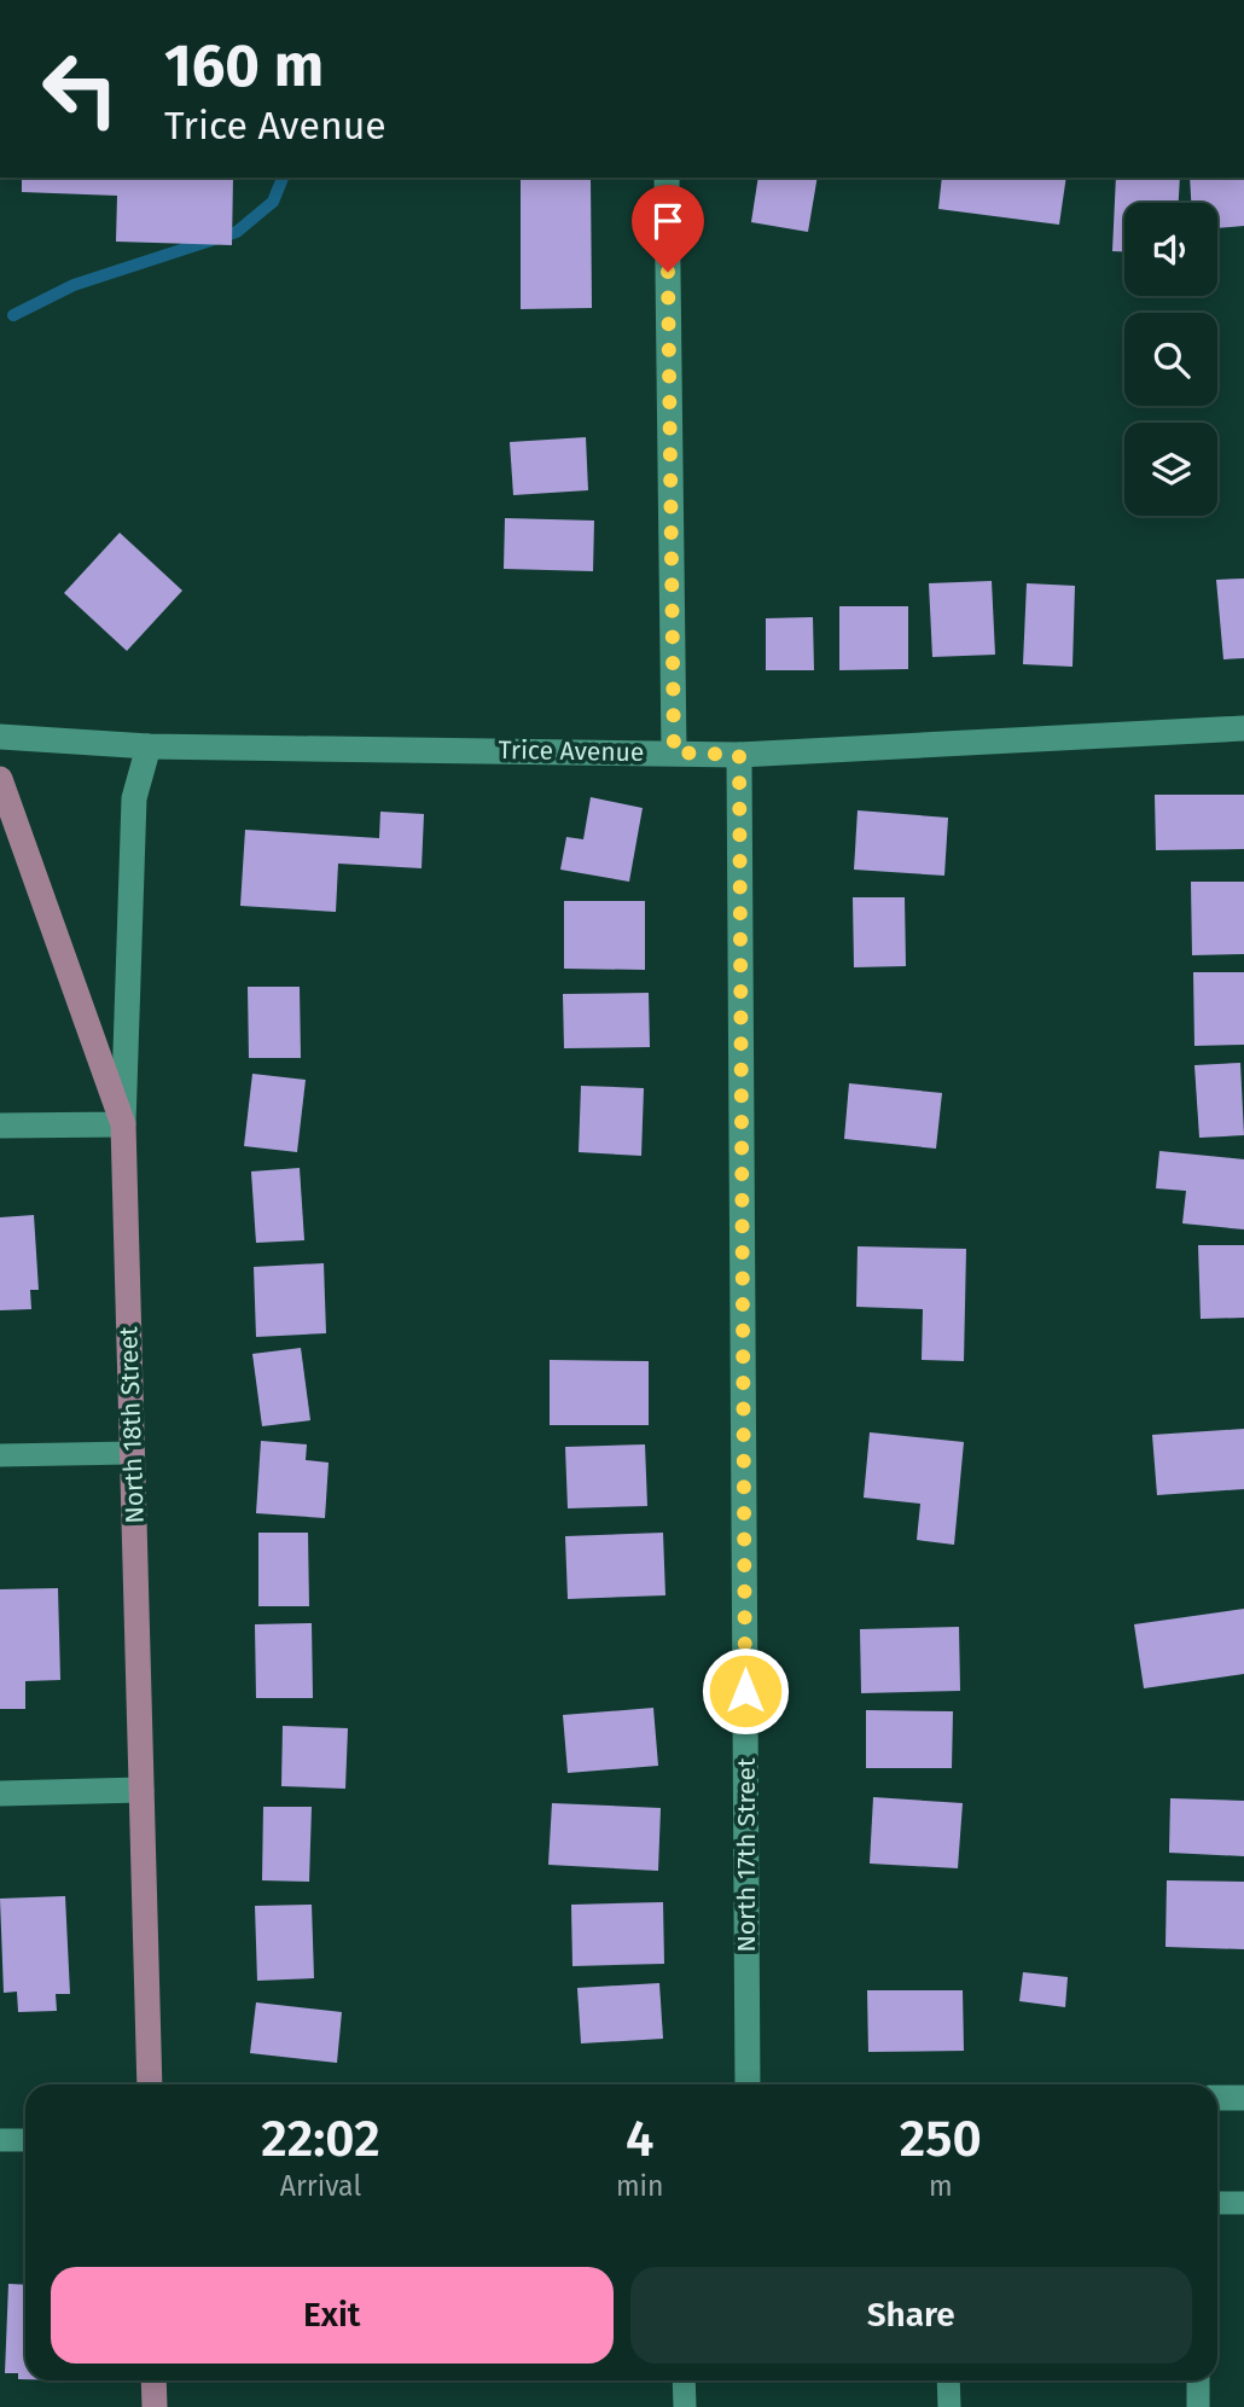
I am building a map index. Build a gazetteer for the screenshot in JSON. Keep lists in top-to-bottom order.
{
  "streets": {
    "main road": ["North 18th Street"],
    "street": ["Trice Avenue", "North 17th Street"]
  },
  "crossings": [
    ["Trice Avenue", "North 17th Street"]
  ],
  "page": {
    "turn": ["160 m", "Trice Avenue"],
    "eta": [
      "22:02",
      "Arrival",
      "4",
      "min",
      "250",
      "m"
    ],
    "buttons": ["Exit", "Share"]
  }
}
